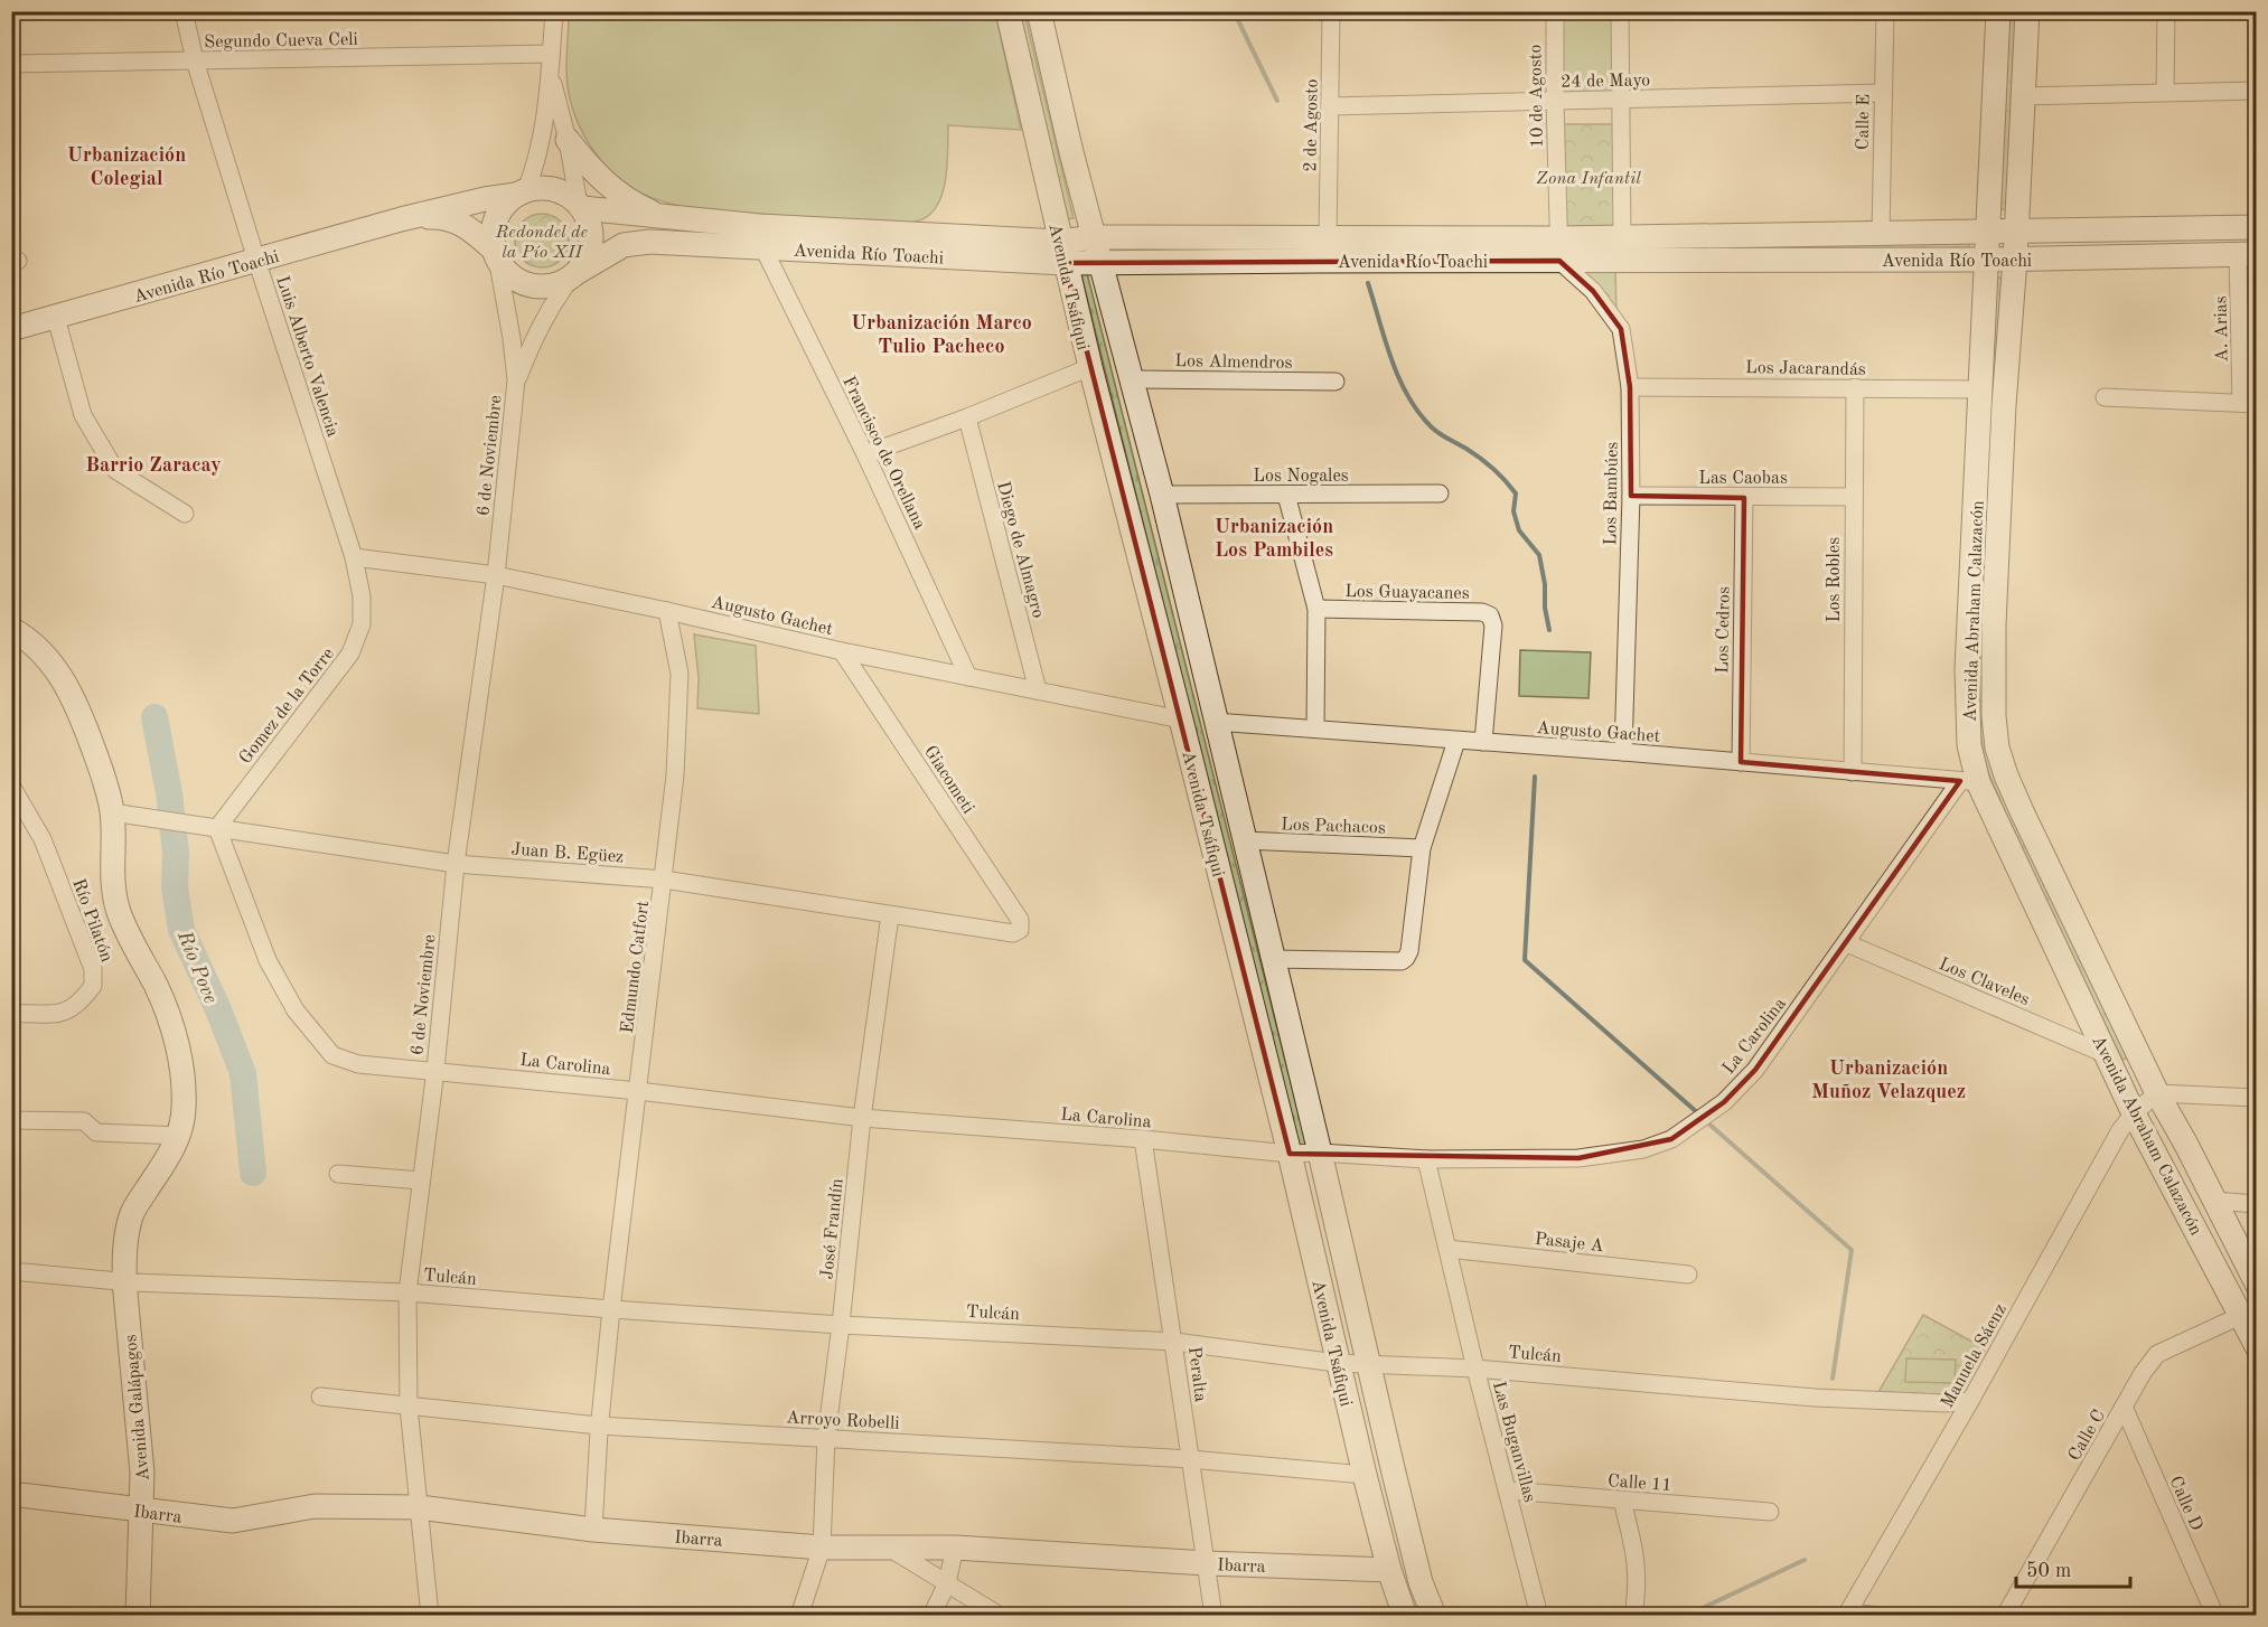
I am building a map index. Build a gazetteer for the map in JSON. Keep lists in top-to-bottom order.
{
  "streets": {
    "main road": [
      "Avenida Río Toachi",
      "Avenida Tsáfiqui",
      "Avenida Abraham Calazacón",
      "Avenida Galápagos",
      "Ibarra"
    ],
    "street": [
      "Segundo Cueva Celi",
      "24 de Mayo",
      "10 de Agosto",
      "Calle E",
      "2 de Agosto",
      "A. Arias",
      "Luis Alberto Valencia",
      "Los Almendros",
      "Los Jacarandás",
      "Francisco de Orellana",
      "6 de Noviembre",
      "Los Nogales",
      "Las Caobas",
      "Los Bambúes",
      "Diego de Almagro",
      "Los Robles",
      "Los Guayacanes",
      "Augusto Gachet",
      "Los Cedros",
      "Gomez de la Torre",
      "Giacometi",
      "Los Pachacos",
      "Juan B. Egüez",
      "Río Pilatón",
      "Edmundo Catfort",
      "Los Claveles",
      "La Carolina",
      "José Frandín",
      "Pasaje A",
      "Tulcán",
      "Manuela Sáenz",
      "Peralta",
      "Arroyo Robelli",
      "Calle C",
      "Las Buganvillas",
      "Calle 11",
      "Calle D"
    ]
  },
  "crossings": [
    ["Segundo Cueva Celi", "Luis Alberto Valencia"],
    ["24 de Mayo", "10 de Agosto"],
    ["24 de Mayo", "Calle E"],
    ["24 de Mayo", "2 de Agosto"],
    ["10 de Agosto", "Avenida Río Toachi"],
    ["10 de Agosto", "Los Bambúes"],
    ["Calle E", "Avenida Río Toachi"],
    ["2 de Agosto", "Avenida Río Toachi"],
    ["Avenida Río Toachi", "Avenida Tsáfiqui"],
    ["Avenida Río Toachi", "A. Arias"],
    ["Avenida Río Toachi", "Luis Alberto Valencia"],
    ["Avenida Río Toachi", "Francisco de Orellana"],
    ["Avenida Río Toachi", "6 de Noviembre"],
    ["Avenida Río Toachi", "Los Bambúes"],
    ["Avenida Río Toachi", "Avenida Abraham Calazacón"],
    ["Avenida Tsáfiqui", "Los Almendros"],
    ["Avenida Tsáfiqui", "Los Nogales"],
    ["Avenida Tsáfiqui", "Augusto Gachet"],
    ["Avenida Tsáfiqui", "Los Pachacos"],
    ["Avenida Tsáfiqui", "La Carolina"],
    ["Avenida Tsáfiqui", "Tulcán"],
    ["Avenida Tsáfiqui", "Arroyo Robelli"],
    ["Avenida Tsáfiqui", "Ibarra"],
    ["Luis Alberto Valencia", "Augusto Gachet"],
    ["Luis Alberto Valencia", "Gomez de la Torre"],
    ["Los Jacarandás", "Los Bambúes"],
    ["Los Jacarandás", "Los Robles"],
    ["Los Jacarandás", "Avenida Abraham Calazacón"],
    ["Francisco de Orellana", "Augusto Gachet"],
    ["6 de Noviembre", "Augusto Gachet"],
    ["6 de Noviembre", "Juan B. Egüez"],
    ["6 de Noviembre", "La Carolina"],
    ["6 de Noviembre", "Tulcán"],
    ["6 de Noviembre", "Arroyo Robelli"],
    ["6 de Noviembre", "Ibarra"],
    ["Las Caobas", "Los Bambúes"],
    ["Las Caobas", "Los Robles"],
    ["Las Caobas", "Los Cedros"],
    ["Los Bambúes", "Augusto Gachet"],
    ["Diego de Almagro", "Augusto Gachet"],
    ["Los Robles", "Augusto Gachet"],
    ["Los Guayacanes", "Augusto Gachet"],
    ["Avenida Abraham Calazacón", "Augusto Gachet"],
    ["Avenida Abraham Calazacón", "Los Claveles"],
    ["Avenida Abraham Calazacón", "La Carolina"],
    ["Avenida Abraham Calazacón", "Manuela Sáenz"],
    ["Avenida Abraham Calazacón", "Calle C"],
    ["Augusto Gachet", "Los Cedros"],
    ["Augusto Gachet", "Gomez de la Torre"],
    ["Augusto Gachet", "Giacometi"],
    ["Augusto Gachet", "Edmundo Catfort"],
    ["Augusto Gachet", "La Carolina"],
    ["Gomez de la Torre", "Juan B. Egüez"],
    ["Gomez de la Torre", "La Carolina"],
    ["Giacometi", "Juan B. Egüez"],
    ["Juan B. Egüez", "Edmundo Catfort"],
    ["Juan B. Egüez", "La Carolina"],
    ["Juan B. Egüez", "José Frandín"],
    ["Edmundo Catfort", "La Carolina"],
    ["Edmundo Catfort", "Tulcán"],
    ["Edmundo Catfort", "Arroyo Robelli"],
    ["Edmundo Catfort", "Ibarra"],
    ["Los Claveles", "La Carolina"],
    ["La Carolina", "José Frandín"],
    ["La Carolina", "Peralta"],
    ["La Carolina", "Las Buganvillas"],
    ["José Frandín", "Tulcán"],
    ["José Frandín", "Arroyo Robelli"],
    ["José Frandín", "Ibarra"],
    ["Pasaje A", "Las Buganvillas"],
    ["Tulcán", "Manuela Sáenz"],
    ["Tulcán", "Peralta"],
    ["Tulcán", "Avenida Galápagos"],
    ["Tulcán", "Las Buganvillas"],
    ["Peralta", "Arroyo Robelli"],
    ["Peralta", "Ibarra"],
    ["Avenida Galápagos", "Ibarra"],
    ["Calle C", "Calle D"],
    ["Las Buganvillas", "Calle 11"]
  ],
  "districts": [
    "Urbanización Colegial",
    "Urbanización Marco Tulio Pacheco",
    "Barrio Zaracay",
    "Urbanización Los Pambiles",
    "Urbanización Muñoz Velazquez"
  ],
  "water": ["Río Pove"],
  "parks": ["Zona Infantil", "Redondel de la Pío XII"],
  "scale_bar": "50 m"
}
